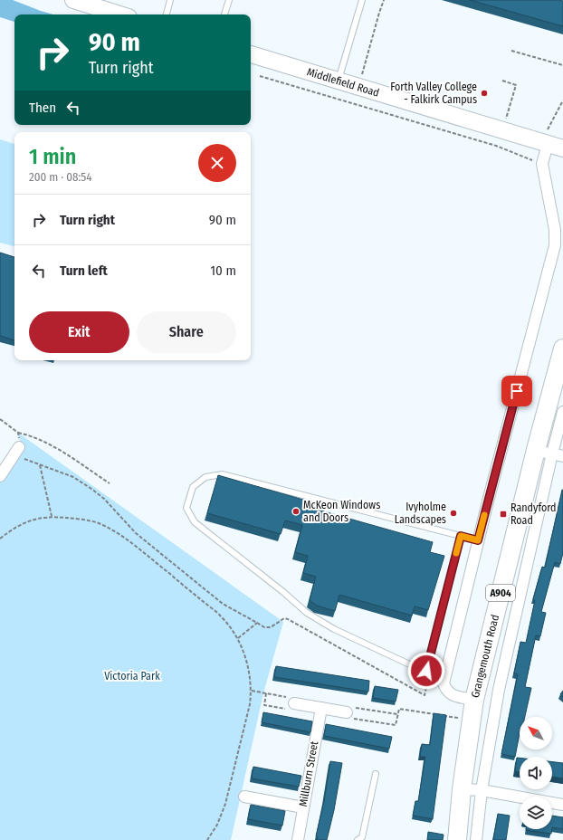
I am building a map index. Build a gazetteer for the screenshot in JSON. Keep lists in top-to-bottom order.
{
  "streets": {
    "main road": ["A904", "Grangemouth Road"],
    "street": ["Middlefield Road", "Millburn Street"]
  },
  "parks": ["Victoria Park"],
  "places": {
    "other": ["Forth Valley College - Falkirk Campus", "McKeon Windows and Doors", "Ivyholme Landscapes"],
    "transit": ["Randyford Road"]
  },
  "north": "top left",
  "page": {
    "turn": ["90 m", "Turn right"],
    "then": "Then",
    "heading": ["1 min", "200 m · 08:54"],
    "list": [
      {
        "name": "Turn right",
        "value": "90 m"
      },
      {
        "name": "Turn left",
        "value": "10 m"
      }
    ],
    "buttons": ["Exit", "Share"]
  }
}
